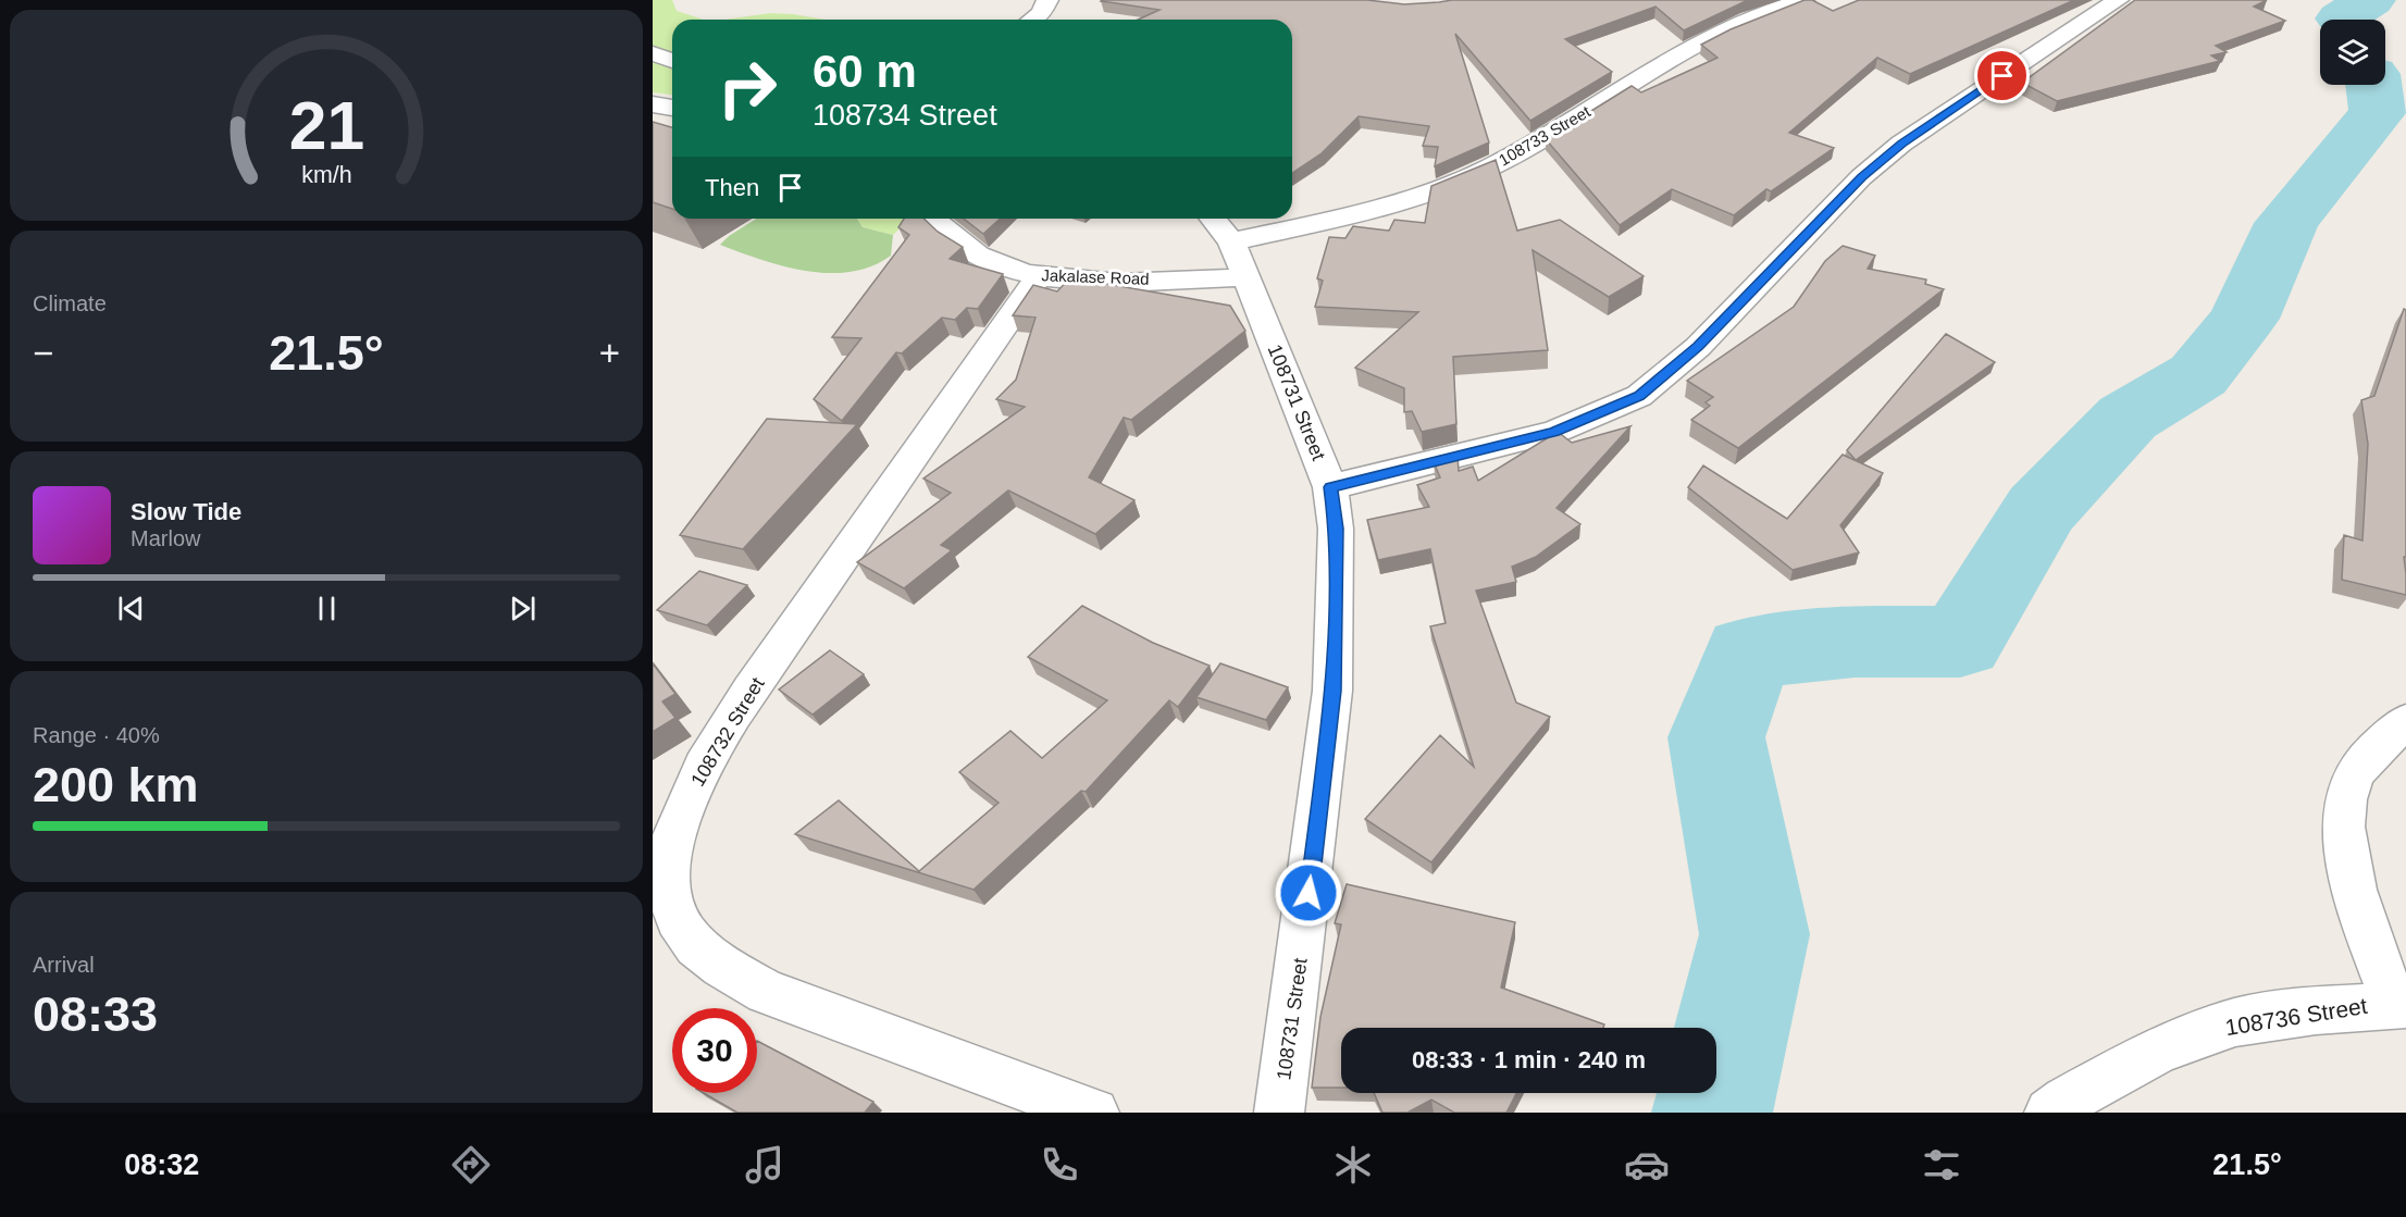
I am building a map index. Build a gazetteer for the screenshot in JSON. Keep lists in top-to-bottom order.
{
  "streets": {
    "street": [
      "108733 Street",
      "Jakalase Road",
      "108731 Street",
      "108732 Street",
      "108736 Street"
    ]
  },
  "crossings": [
    ["108733 Street", "108731 Street"],
    ["Jakalase Road", "108731 Street"],
    ["Jakalase Road", "108732 Street"]
  ],
  "page": {
    "turn": ["60 m", "108734 Street"],
    "then": "Then",
    "tile": [
      "Climate",
      ["Range · 40%", "200 km"],
      ["Arrival", "08:33"]
    ],
    "heat": ["−", "21.5°", "+"],
    "song": ["Slow Tide", "Marlow"],
    "limit": "30",
    "trip": "08:33 · 1 min · 240 m",
    "tabs": ["08:32", "21.5°"],
    "gauge": ["21", "km/h"]
  }
}
